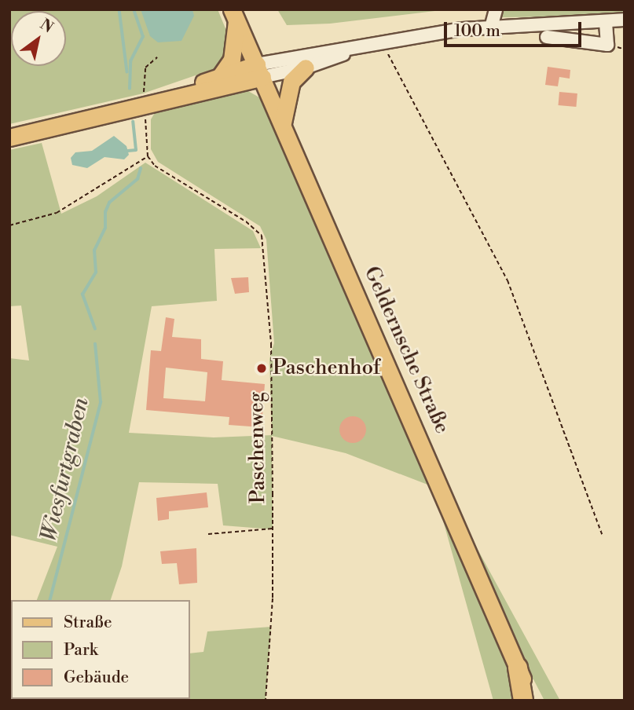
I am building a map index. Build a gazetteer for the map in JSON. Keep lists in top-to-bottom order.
{
  "streets": {
    "main road": ["Geldernsche Straße"],
    "path": ["Paschenweg"]
  },
  "water": ["Wiesfurtgraben"],
  "places": ["Paschenhof"],
  "legend": ["Straße", "Park", "Gebäude"],
  "scale_bar": "100 m",
  "north": "top right"
}
